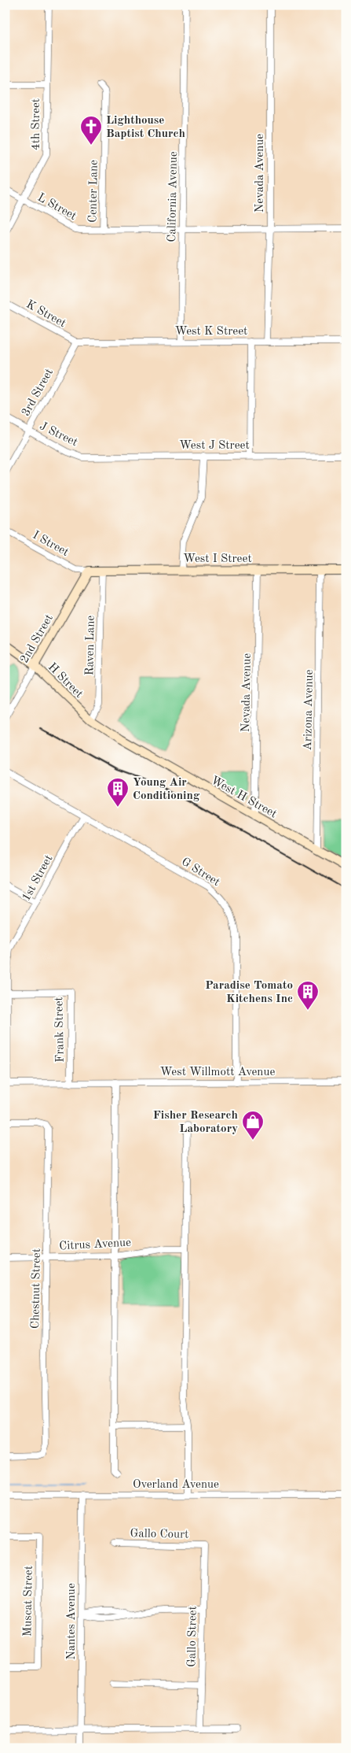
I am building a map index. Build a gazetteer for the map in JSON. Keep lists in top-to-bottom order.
{
  "streets": {
    "street": [
      "4th Street",
      "Nevada Avenue",
      "Center Lane",
      "California Avenue",
      "L Street",
      "K Street",
      "West K Street",
      "3rd Street",
      "J Street",
      "West J Street",
      "I Street",
      "West I Street",
      "2nd Street",
      "Raven Lane",
      "H Street",
      "Arizona Avenue",
      "West H Street",
      "G Street",
      "1st Street",
      "Frank Street",
      "West Willmott Avenue",
      "Citrus Avenue",
      "Chestnut Street",
      "Overland Avenue",
      "Gallo Court",
      "Muscat Street",
      "Nantes Avenue",
      "Gallo Street"
    ]
  },
  "crossings": [
    ["4th Street", "L Street"],
    ["Nevada Avenue", "L Street"],
    ["Nevada Avenue", "West K Street"],
    ["Nevada Avenue", "West I Street"],
    ["Nevada Avenue", "West H Street"],
    ["Center Lane", "L Street"],
    ["California Avenue", "L Street"],
    ["California Avenue", "West K Street"],
    ["K Street", "West K Street"],
    ["K Street", "3rd Street"],
    ["West K Street", "3rd Street"],
    ["3rd Street", "J Street"],
    ["J Street", "West J Street"],
    ["I Street", "West I Street"],
    ["I Street", "2nd Street"],
    ["West I Street", "2nd Street"],
    ["West I Street", "Raven Lane"],
    ["West I Street", "Arizona Avenue"],
    ["2nd Street", "H Street"],
    ["Raven Lane", "H Street"],
    ["Raven Lane", "West H Street"],
    ["H Street", "West H Street"],
    ["Arizona Avenue", "West H Street"],
    ["G Street", "1st Street"],
    ["G Street", "West Willmott Avenue"],
    ["1st Street", "Frank Street"],
    ["Frank Street", "West Willmott Avenue"],
    ["Citrus Avenue", "Chestnut Street"],
    ["Overland Avenue", "Nantes Avenue"],
    ["Gallo Court", "Gallo Street"]
  ],
  "places": {
    "church": ["Lighthouse Baptist Church"],
    "building": ["Young Air Conditioning", "Paradise Tomato Kitchens Inc"],
    "shop": ["Fisher Research Laboratory"]
  }
}
